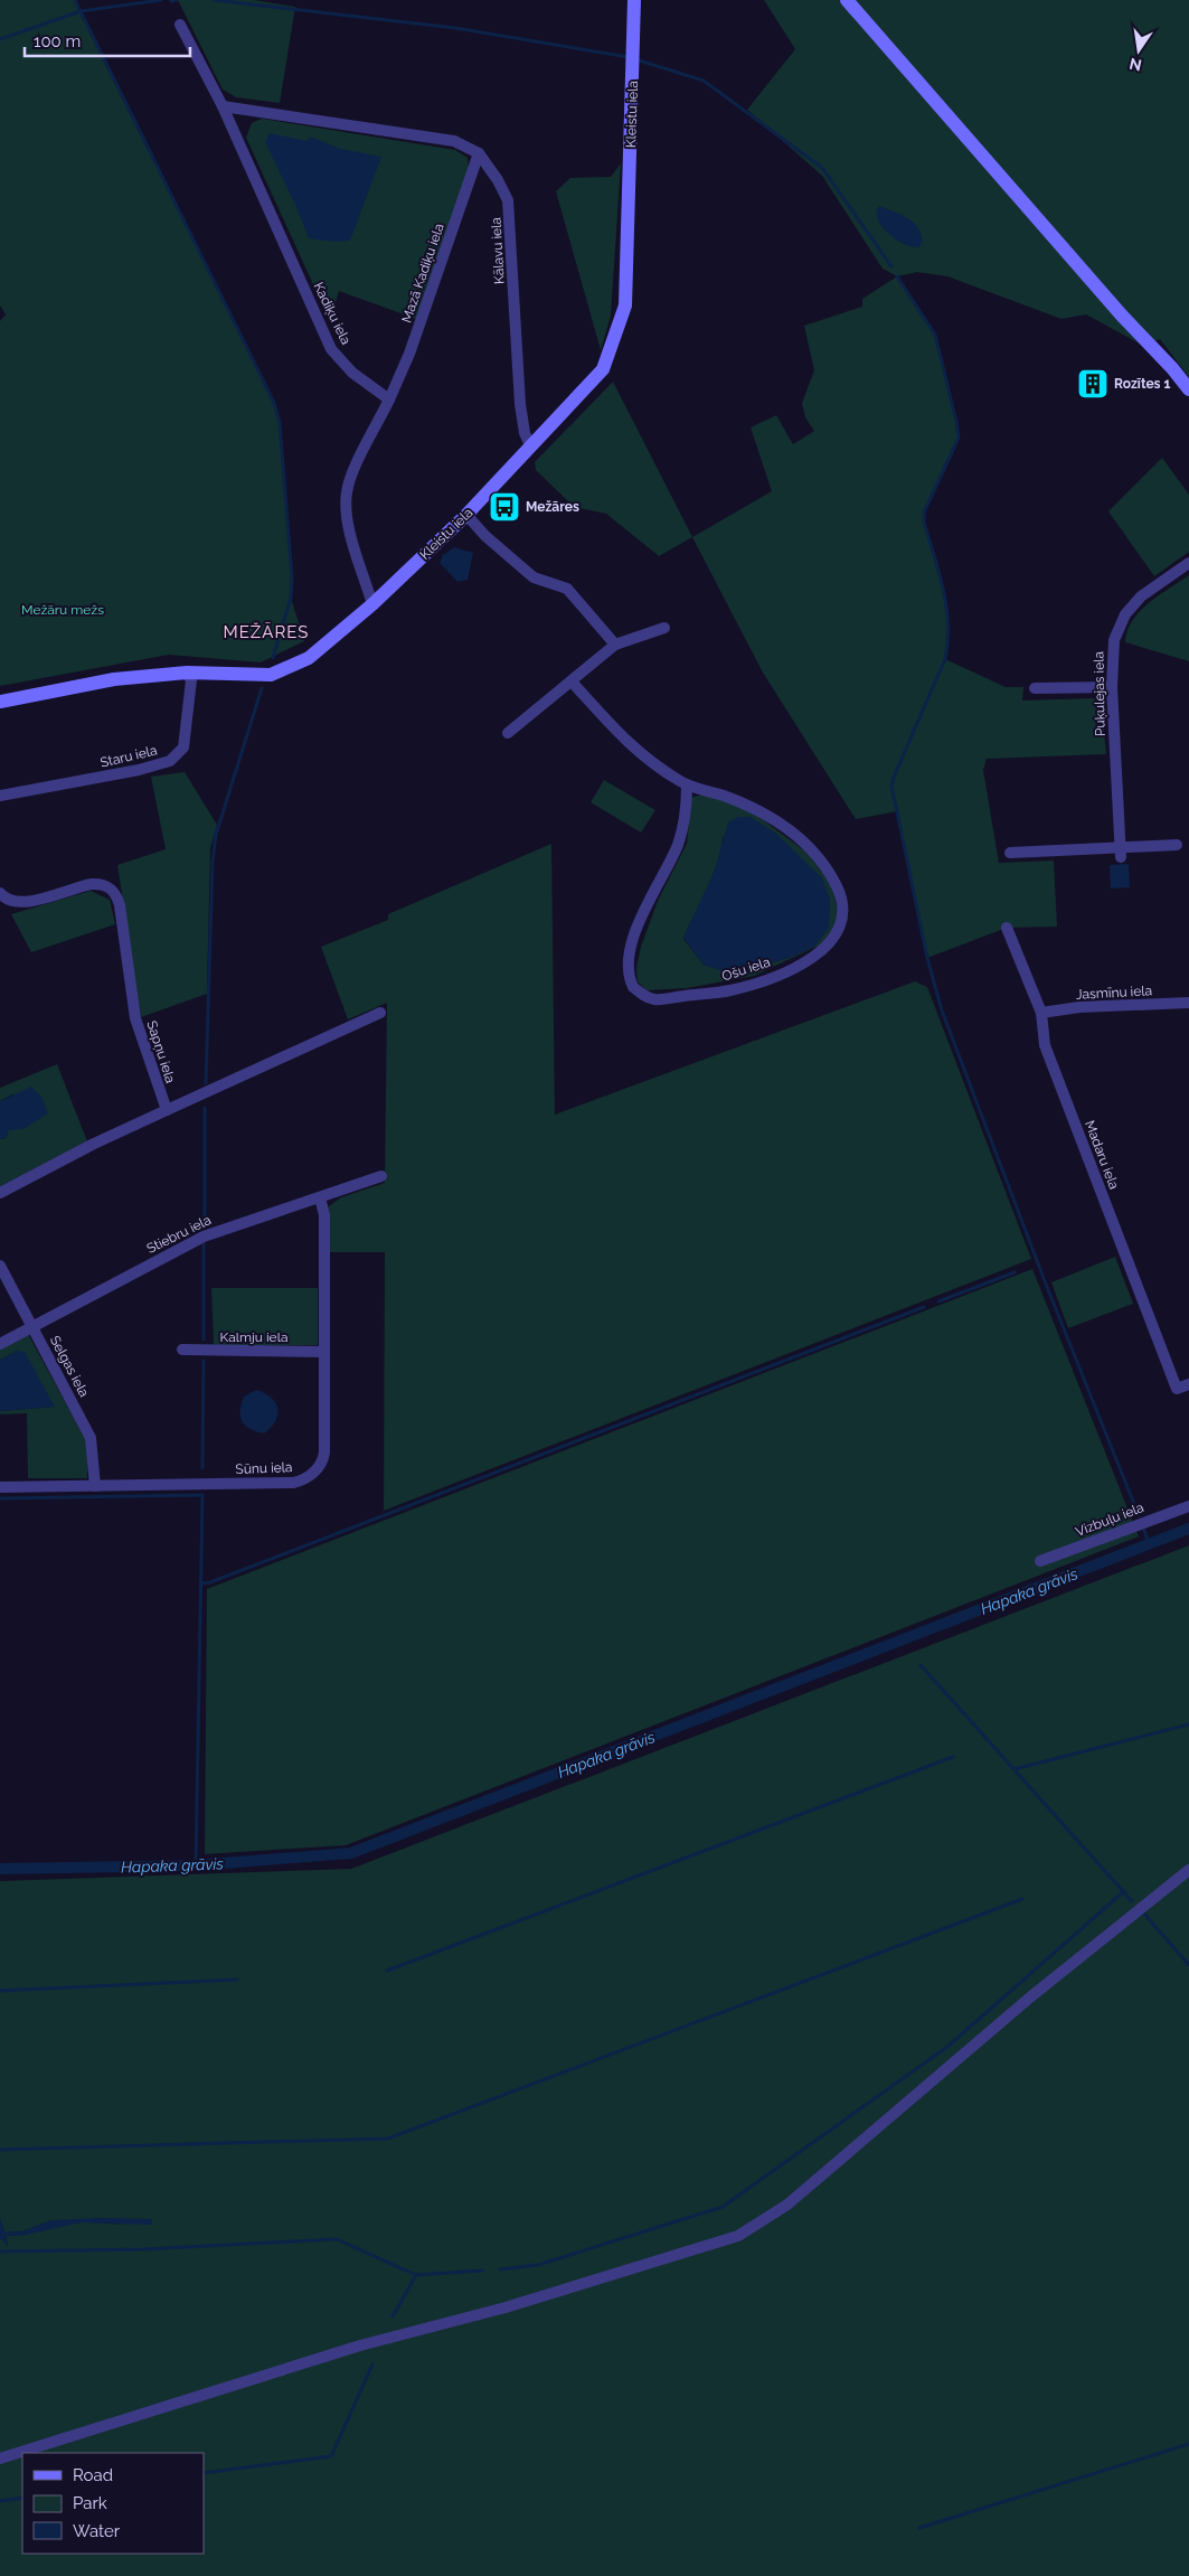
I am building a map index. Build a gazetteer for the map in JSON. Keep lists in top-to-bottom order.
{
  "streets": {
    "street": [
      "Kleistu iela",
      "Kālavu iela",
      "Mazā Kadiķu iela",
      "Kadiķu iela",
      "Puķulejas iela",
      "Staru iela",
      "Ošu iela",
      "Jasmīnu iela",
      "Sapņu iela",
      "Madaru iela",
      "Stiebru iela",
      "Kalmju iela",
      "Selgas iela",
      "Sūnu iela",
      "Vizbuļu iela"
    ]
  },
  "crossings": [
    ["Kleistu iela", "Kālavu iela"],
    ["Kleistu iela", "Staru iela"],
    ["Kālavu iela", "Mazā Kadiķu iela"],
    ["Kālavu iela", "Kadiķu iela"],
    ["Mazā Kadiķu iela", "Kadiķu iela"],
    ["Jasmīnu iela", "Madaru iela"],
    ["Stiebru iela", "Selgas iela"],
    ["Stiebru iela", "Sūnu iela"],
    ["Kalmju iela", "Sūnu iela"],
    ["Selgas iela", "Sūnu iela"]
  ],
  "districts": ["MEŽĀRES"],
  "water": ["Hapaka grāvis"],
  "parks": ["Mežāru mežs"],
  "places": {
    "building": ["Rozītes 1"],
    "bus stop": ["Mežāres"]
  },
  "legend": ["Road", "Park", "Water"],
  "scale_bar": "100 m",
  "north": "bottom"
}
